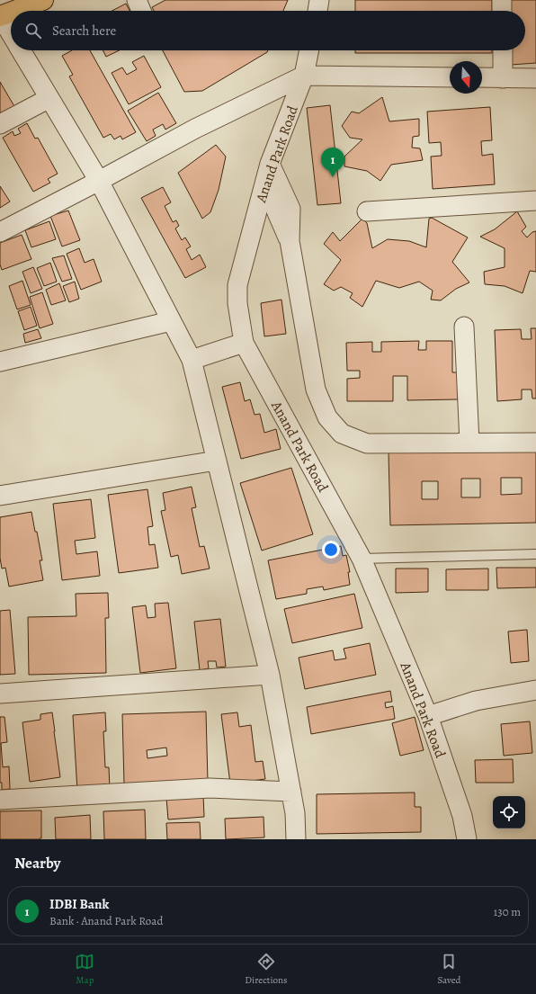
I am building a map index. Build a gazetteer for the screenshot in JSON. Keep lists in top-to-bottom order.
{
  "streets": {
    "street": ["Anand Park Road"]
  },
  "north": "bottom",
  "page": {
    "search": "Search here",
    "pins": "1",
    "heading": "Nearby",
    "list": [
      {
        "mark": "1",
        "name": "IDBI Bank",
        "note": "Bank · Anand Park Road",
        "value": "130 m"
      }
    ],
    "nav": ["Map", "Directions", "Saved"]
  }
}
